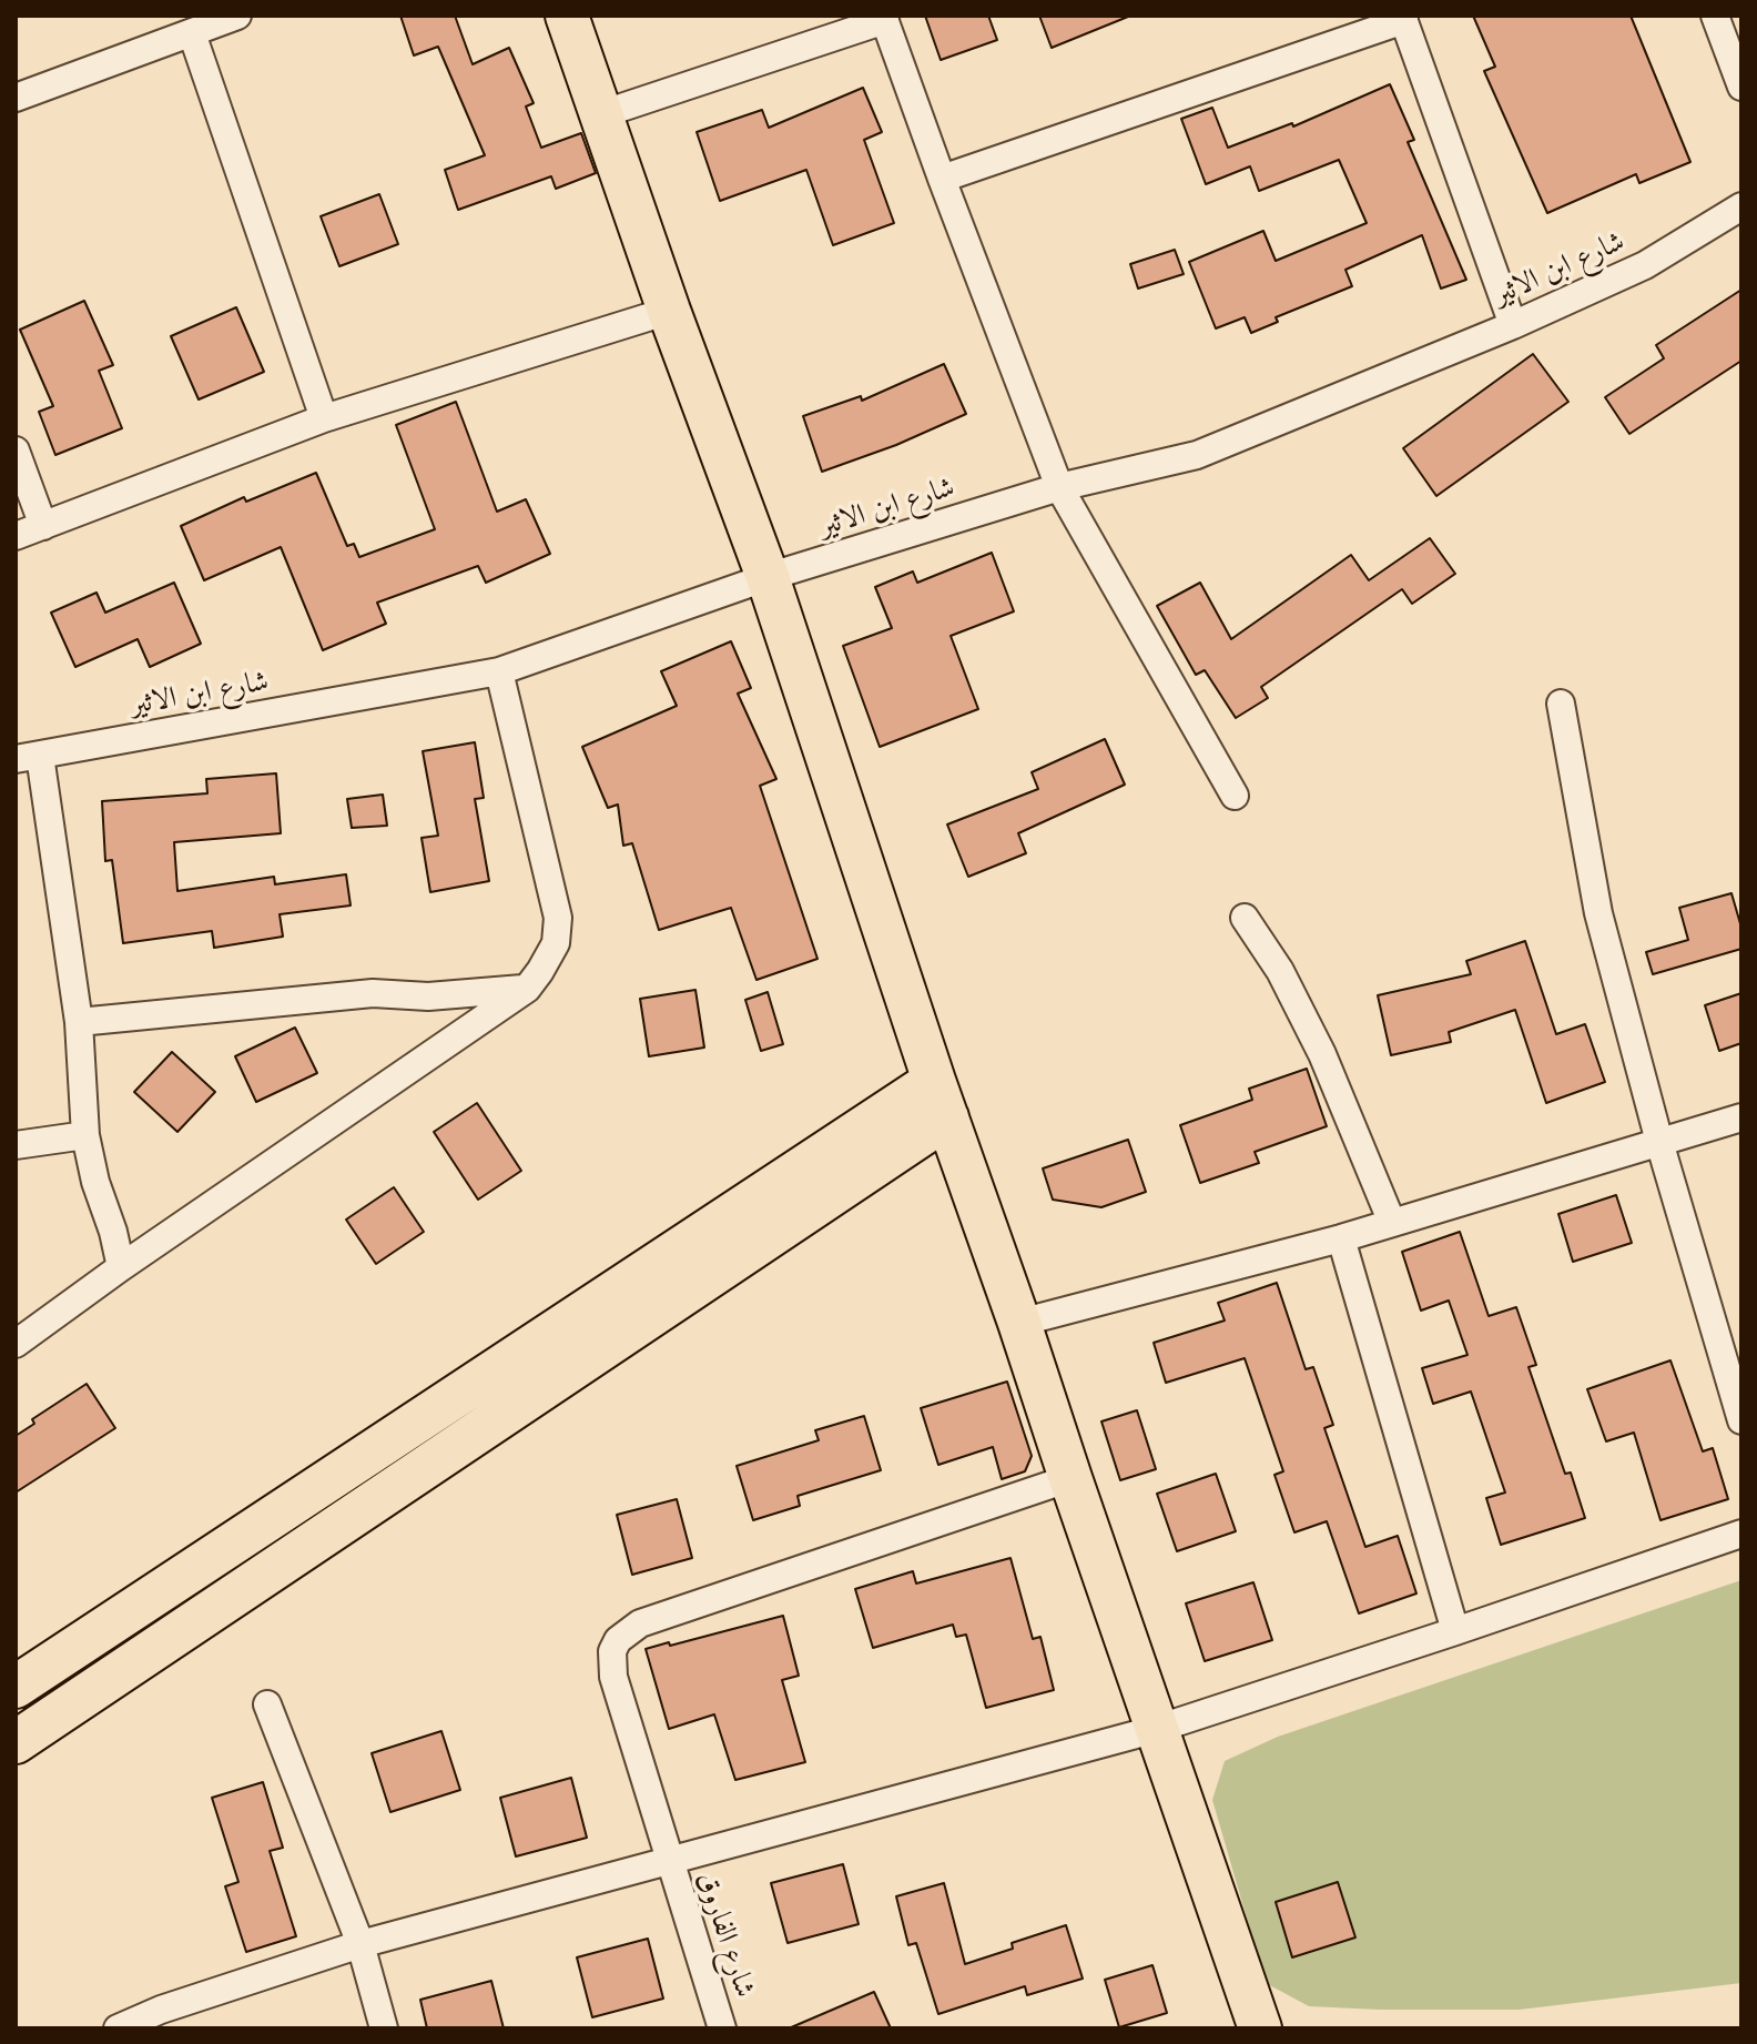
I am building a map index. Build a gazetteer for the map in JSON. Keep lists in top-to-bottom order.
{
  "streets": {
    "street": ["شارع ابن الاثير", "شارع الفاروق"]
  }
}
